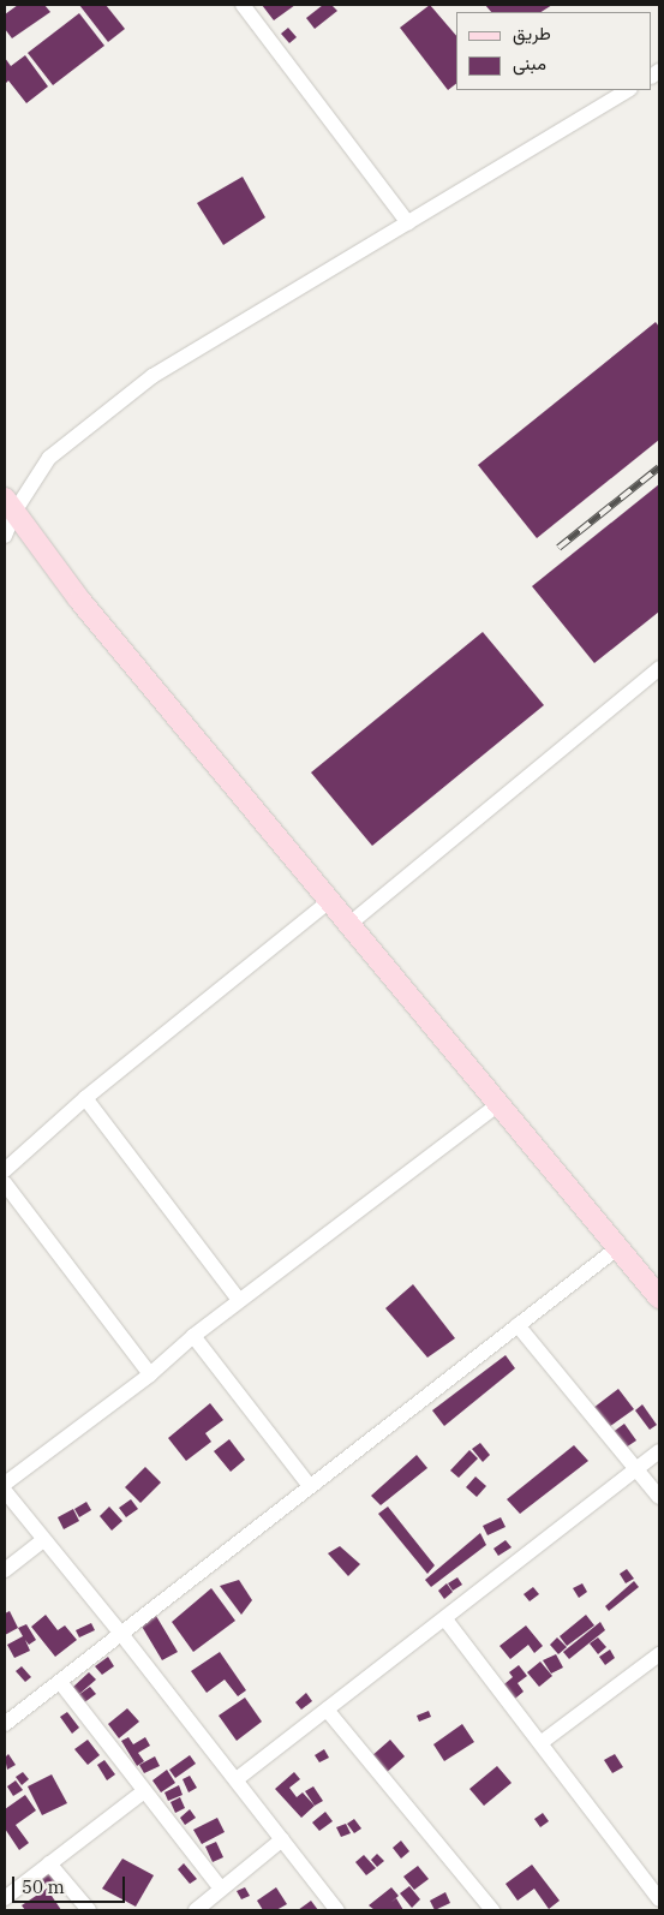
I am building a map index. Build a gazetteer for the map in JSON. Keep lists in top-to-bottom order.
{
  "legend": ["طريق", "مبنى"],
  "scale_bar": "50 m"
}
